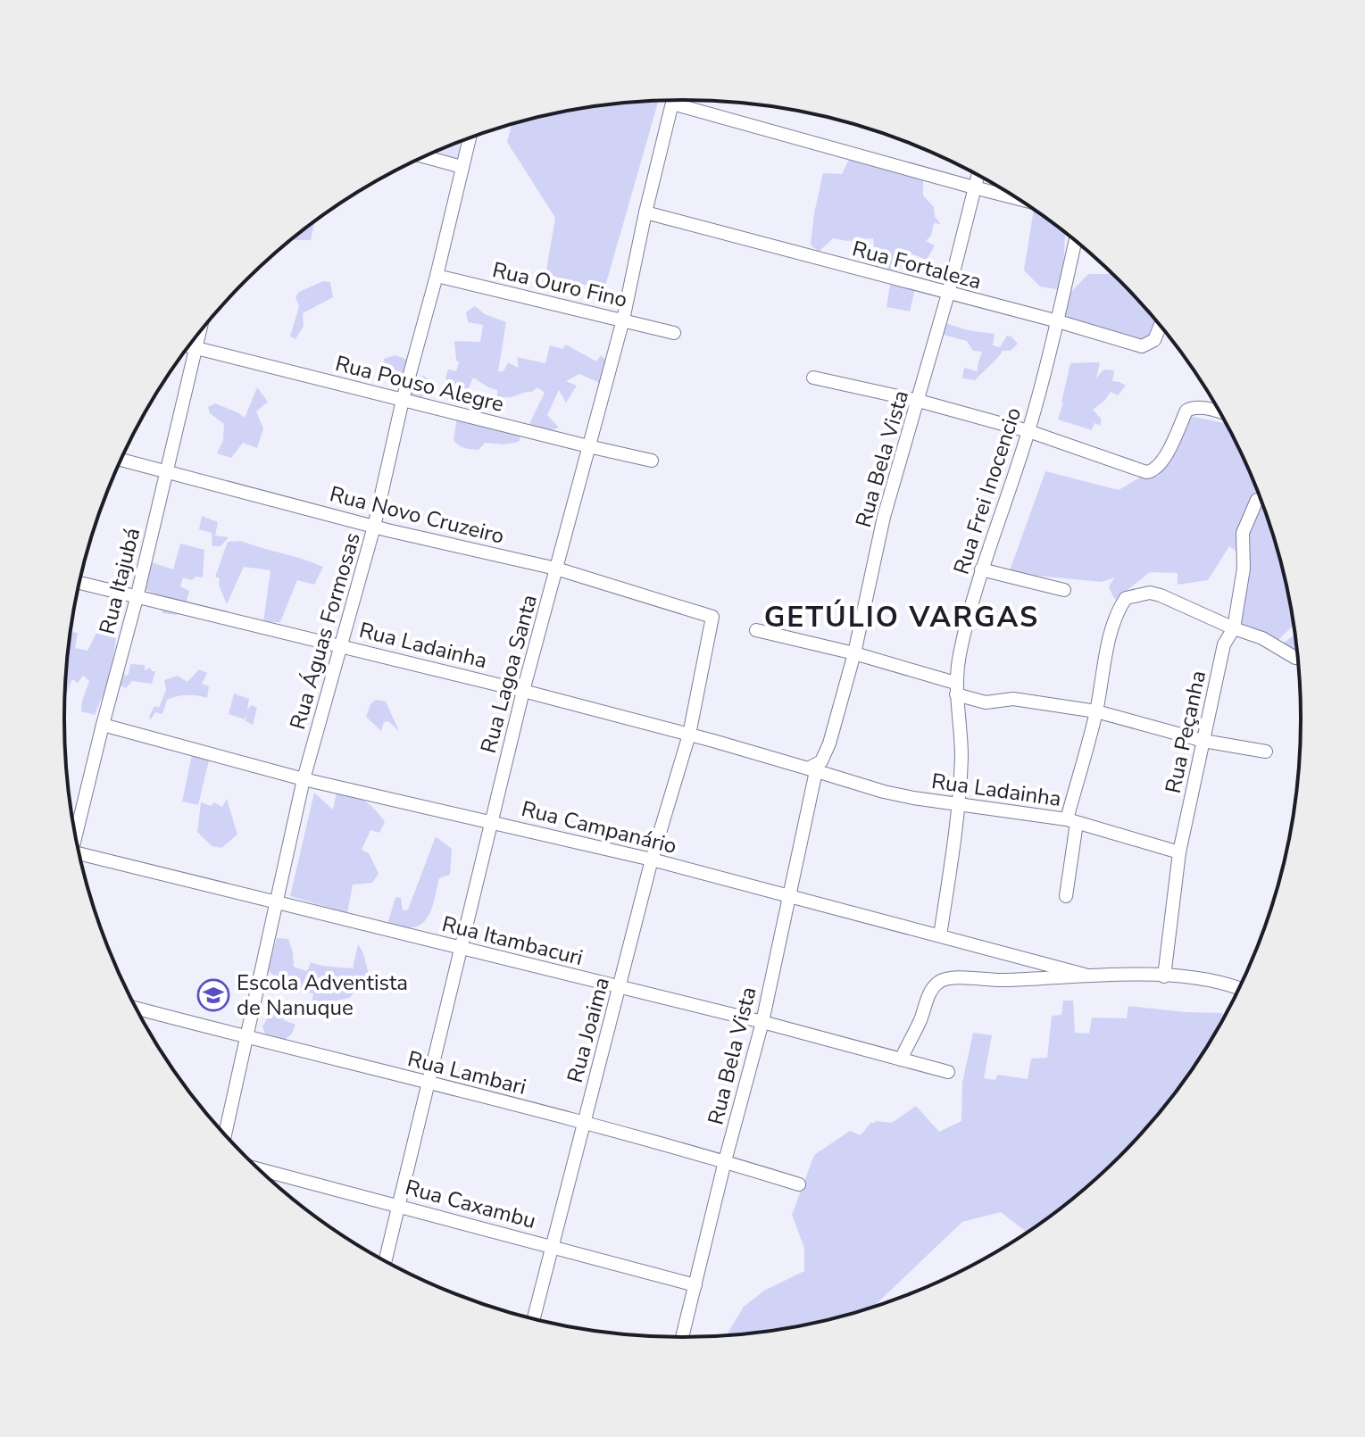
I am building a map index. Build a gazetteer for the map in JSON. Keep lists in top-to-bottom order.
{
  "streets": {
    "street": [
      "Rua Fortaleza",
      "Rua Ouro Fino",
      "Rua Pouso Alegre",
      "Rua Bela Vista",
      "Rua Frei Inocencio",
      "Rua Novo Cruzeiro",
      "Rua Itajubá",
      "Rua Águas Formosas",
      "Rua Ladainha",
      "Rua Lagoa Santa",
      "Rua Peçanha",
      "Rua Campanário",
      "Rua Itambacuri",
      "Rua Joaima",
      "Rua Lambari",
      "Rua Caxambu"
    ]
  },
  "crossings": [
    ["Rua Fortaleza", "Rua Bela Vista"],
    ["Rua Fortaleza", "Rua Frei Inocencio"],
    ["Rua Fortaleza", "Rua Lagoa Santa"],
    ["Rua Ouro Fino", "Rua Águas Formosas"],
    ["Rua Ouro Fino", "Rua Lagoa Santa"],
    ["Rua Pouso Alegre", "Rua Itajubá"],
    ["Rua Pouso Alegre", "Rua Águas Formosas"],
    ["Rua Pouso Alegre", "Rua Lagoa Santa"],
    ["Rua Bela Vista", "Rua Ladainha"],
    ["Rua Bela Vista", "Rua Campanário"],
    ["Rua Bela Vista", "Rua Itambacuri"],
    ["Rua Bela Vista", "Rua Lambari"],
    ["Rua Bela Vista", "Rua Caxambu"],
    ["Rua Frei Inocencio", "Rua Ladainha"],
    ["Rua Frei Inocencio", "Rua Campanário"],
    ["Rua Novo Cruzeiro", "Rua Itajubá"],
    ["Rua Novo Cruzeiro", "Rua Águas Formosas"],
    ["Rua Novo Cruzeiro", "Rua Lagoa Santa"],
    ["Rua Novo Cruzeiro", "Rua Joaima"],
    ["Rua Itajubá", "Rua Ladainha"],
    ["Rua Itajubá", "Rua Campanário"],
    ["Rua Águas Formosas", "Rua Ladainha"],
    ["Rua Águas Formosas", "Rua Campanário"],
    ["Rua Águas Formosas", "Rua Itambacuri"],
    ["Rua Águas Formosas", "Rua Lambari"],
    ["Rua Ladainha", "Rua Lagoa Santa"],
    ["Rua Ladainha", "Rua Peçanha"],
    ["Rua Ladainha", "Rua Joaima"],
    ["Rua Lagoa Santa", "Rua Campanário"],
    ["Rua Lagoa Santa", "Rua Itambacuri"],
    ["Rua Lagoa Santa", "Rua Lambari"],
    ["Rua Lagoa Santa", "Rua Caxambu"],
    ["Rua Peçanha", "Rua Campanário"],
    ["Rua Campanário", "Rua Itambacuri"],
    ["Rua Campanário", "Rua Joaima"],
    ["Rua Itambacuri", "Rua Joaima"],
    ["Rua Joaima", "Rua Lambari"],
    ["Rua Joaima", "Rua Caxambu"]
  ],
  "districts": ["GETÚLIO VARGAS"],
  "places": {
    "school or university": ["Escola Adventista de Nanuque"]
  }
}
